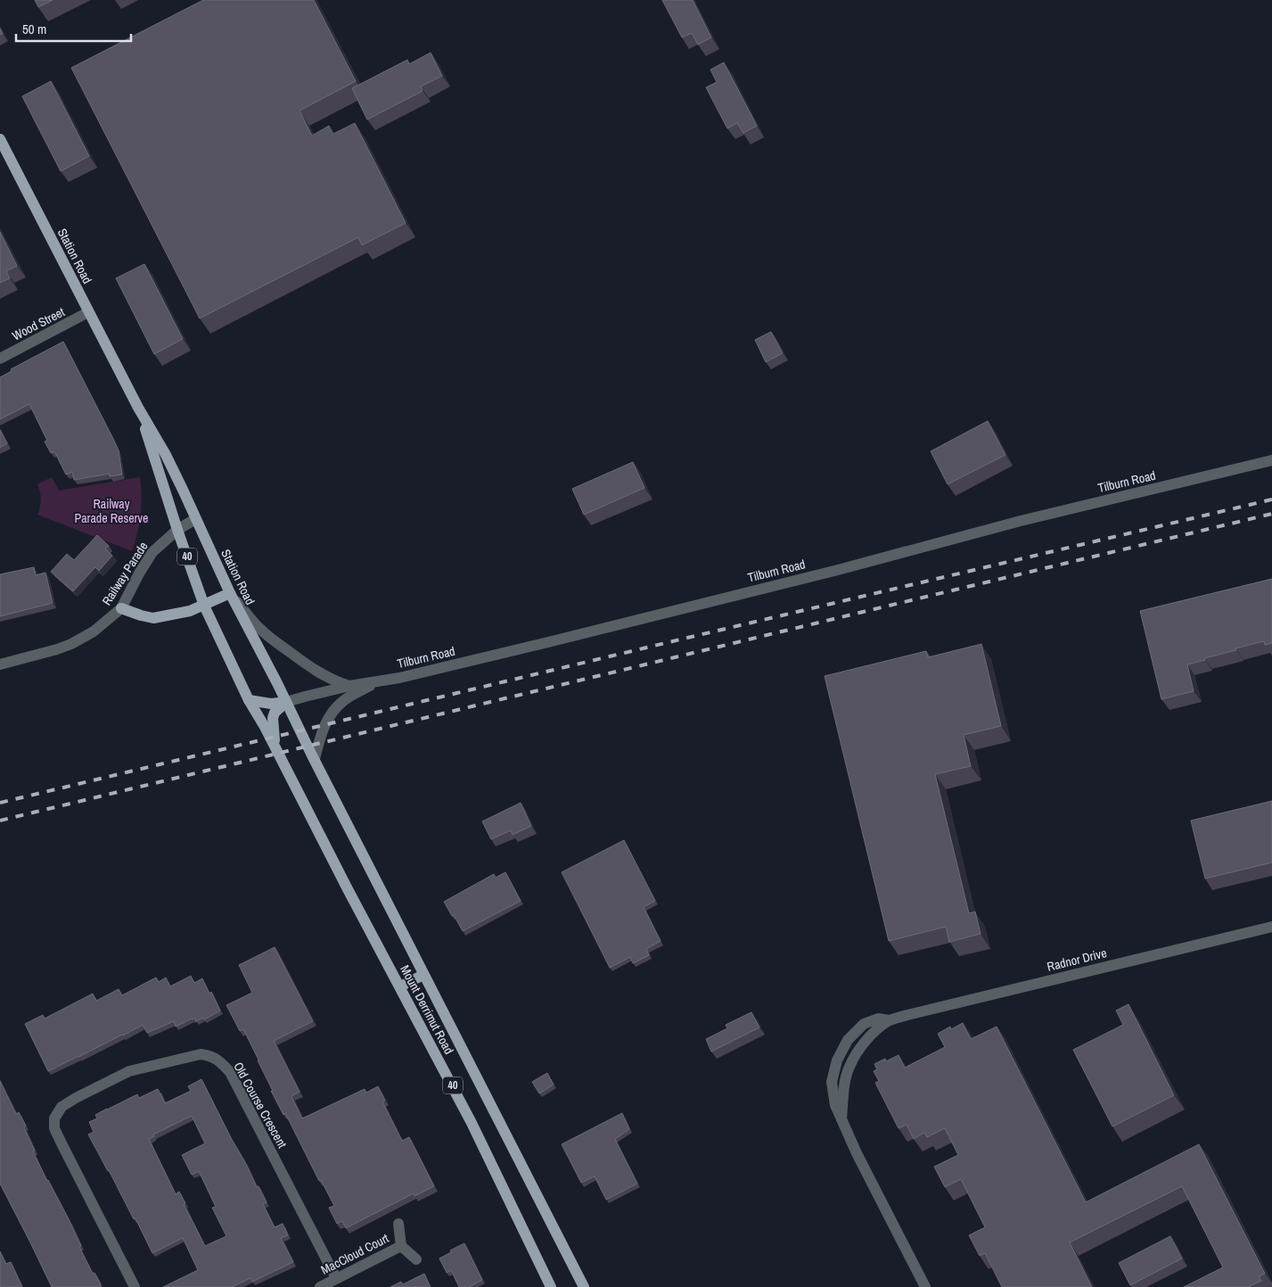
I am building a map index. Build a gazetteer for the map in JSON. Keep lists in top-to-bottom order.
{
  "streets": {
    "main road": ["Station Road", "40", "Mount Derrimut Road"],
    "street": [
      "Wood Street",
      "Tilburn Road",
      "Railway Parade",
      "Radnor Drive",
      "Old Course Crescent",
      "MacCloud Court"
    ]
  },
  "crossings": [
    ["Station Road", "Wood Street"],
    ["Station Road", "Tilburn Road"],
    ["Station Road", "Railway Parade"],
    ["Station Road", "Mount Derrimut Road"],
    ["Old Course Crescent", "MacCloud Court"]
  ],
  "parks": ["Railway Parade Reserve"],
  "scale_bar": "50 m"
}
